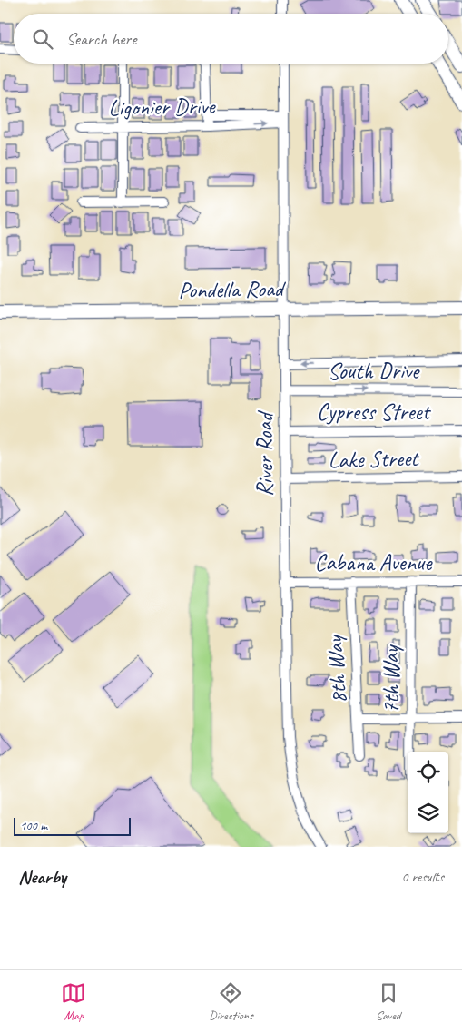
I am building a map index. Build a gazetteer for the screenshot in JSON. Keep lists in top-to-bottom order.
{
  "streets": {
    "main road": ["Pondella Road"],
    "street": [
      "Ligonier Drive",
      "South Drive",
      "Cypress Street",
      "River Road",
      "Lake Street",
      "Cabana Avenue",
      "8th Way",
      "7th Way"
    ]
  },
  "crossings": [
    ["Ligonier Drive", "River Road"],
    ["Pondella Road", "River Road"],
    ["South Drive", "River Road"],
    ["Cypress Street", "River Road"],
    ["River Road", "Lake Street"],
    ["River Road", "Cabana Avenue"],
    ["Cabana Avenue", "8th Way"],
    ["Cabana Avenue", "7th Way"]
  ],
  "scale_bar": "100 m",
  "page": {
    "search": "Search here",
    "scale": "100 m",
    "heading": ["Nearby", "0 results"],
    "nav": ["Map", "Directions", "Saved"]
  }
}
